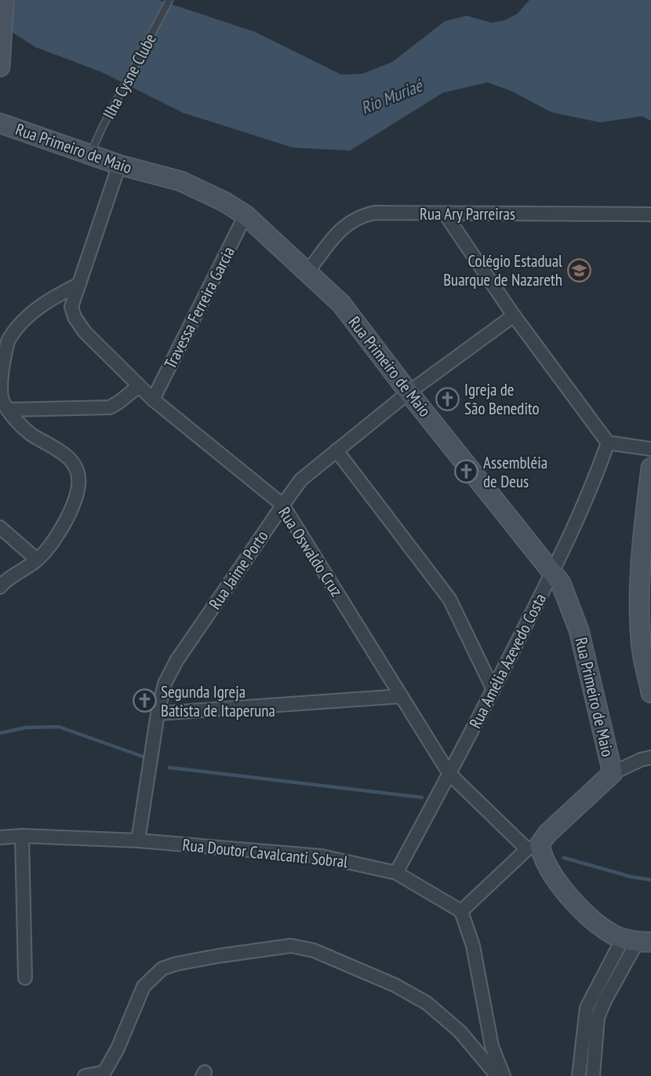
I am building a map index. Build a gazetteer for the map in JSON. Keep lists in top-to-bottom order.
{
  "streets": {
    "main road": ["Rua Primeiro de Maio", "Rua Oswaldo Cruz"],
    "street": [
      "Rua Ary Parreiras",
      "Travessa Ferreira Garcia",
      "Rua Jaime Porto",
      "Rua Amélia Azevedo Costa",
      "Rua Doutor Cavalcanti Sobral"
    ],
    "lane": ["Ilha Cysne Clube"]
  },
  "crossings": [
    ["Ilha Cysne Clube", "Rua Primeiro de Maio"],
    ["Rua Primeiro de Maio", "Rua Ary Parreiras"],
    ["Rua Primeiro de Maio", "Travessa Ferreira Garcia"],
    ["Rua Primeiro de Maio", "Rua Oswaldo Cruz"],
    ["Rua Primeiro de Maio", "Rua Jaime Porto"],
    ["Rua Primeiro de Maio", "Rua Amélia Azevedo Costa"],
    ["Travessa Ferreira Garcia", "Rua Oswaldo Cruz"],
    ["Rua Oswaldo Cruz", "Rua Jaime Porto"],
    ["Rua Oswaldo Cruz", "Rua Amélia Azevedo Costa"],
    ["Rua Jaime Porto", "Rua Doutor Cavalcanti Sobral"],
    ["Rua Amélia Azevedo Costa", "Rua Doutor Cavalcanti Sobral"]
  ],
  "water": ["Rio Muriaé"],
  "places": {
    "school or university": ["Colégio Estadual Buarque de Nazareth"],
    "church": ["Igreja de São Benedito", "Assembléia de Deus", "Segunda Igreja Batista de Itaperuna"]
  }
}
